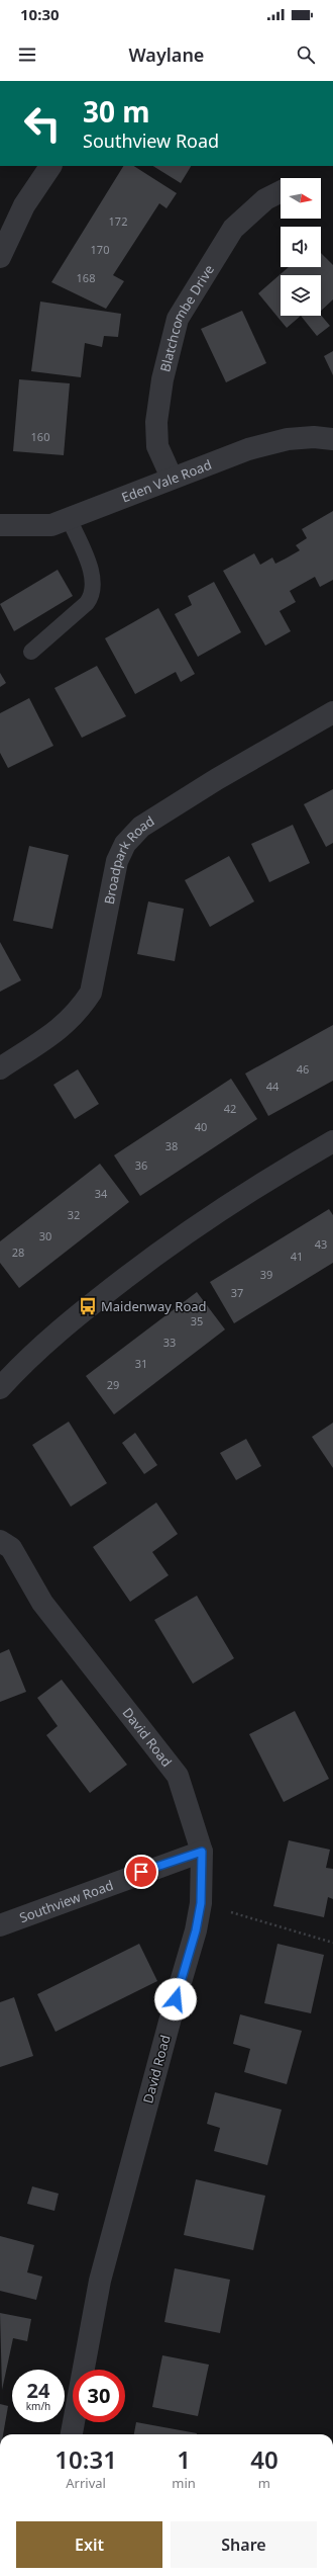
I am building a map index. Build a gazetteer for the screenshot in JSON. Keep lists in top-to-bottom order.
{
  "streets": {
    "street": [
      "Blatchcombe Drive",
      "Eden Vale Road",
      "Broadpark Road",
      "David Road",
      "Southview Road"
    ]
  },
  "crossings": [
    ["Blatchcombe Drive", "Eden Vale Road"],
    ["David Road", "Southview Road"]
  ],
  "places": {
    "bus stop": ["Maidenway Road"]
  },
  "house_numbers": [
    "172",
    "170",
    "168",
    "160",
    "46",
    "44",
    "42",
    "40",
    "38",
    "36",
    "34",
    "32",
    "30",
    "43",
    "28",
    "41",
    "39",
    "37",
    "35",
    "33",
    "31",
    "29"
  ],
  "north": "right",
  "page": {
    "status": "10:30",
    "header": "Waylane",
    "turn": ["30 m", "Southview Road"],
    "speed": "24 km/h",
    "limit": "30",
    "eta": [
      "10:31",
      "Arrival",
      "1",
      "min",
      "40",
      "m"
    ],
    "buttons": ["Exit", "Share"]
  }
}
